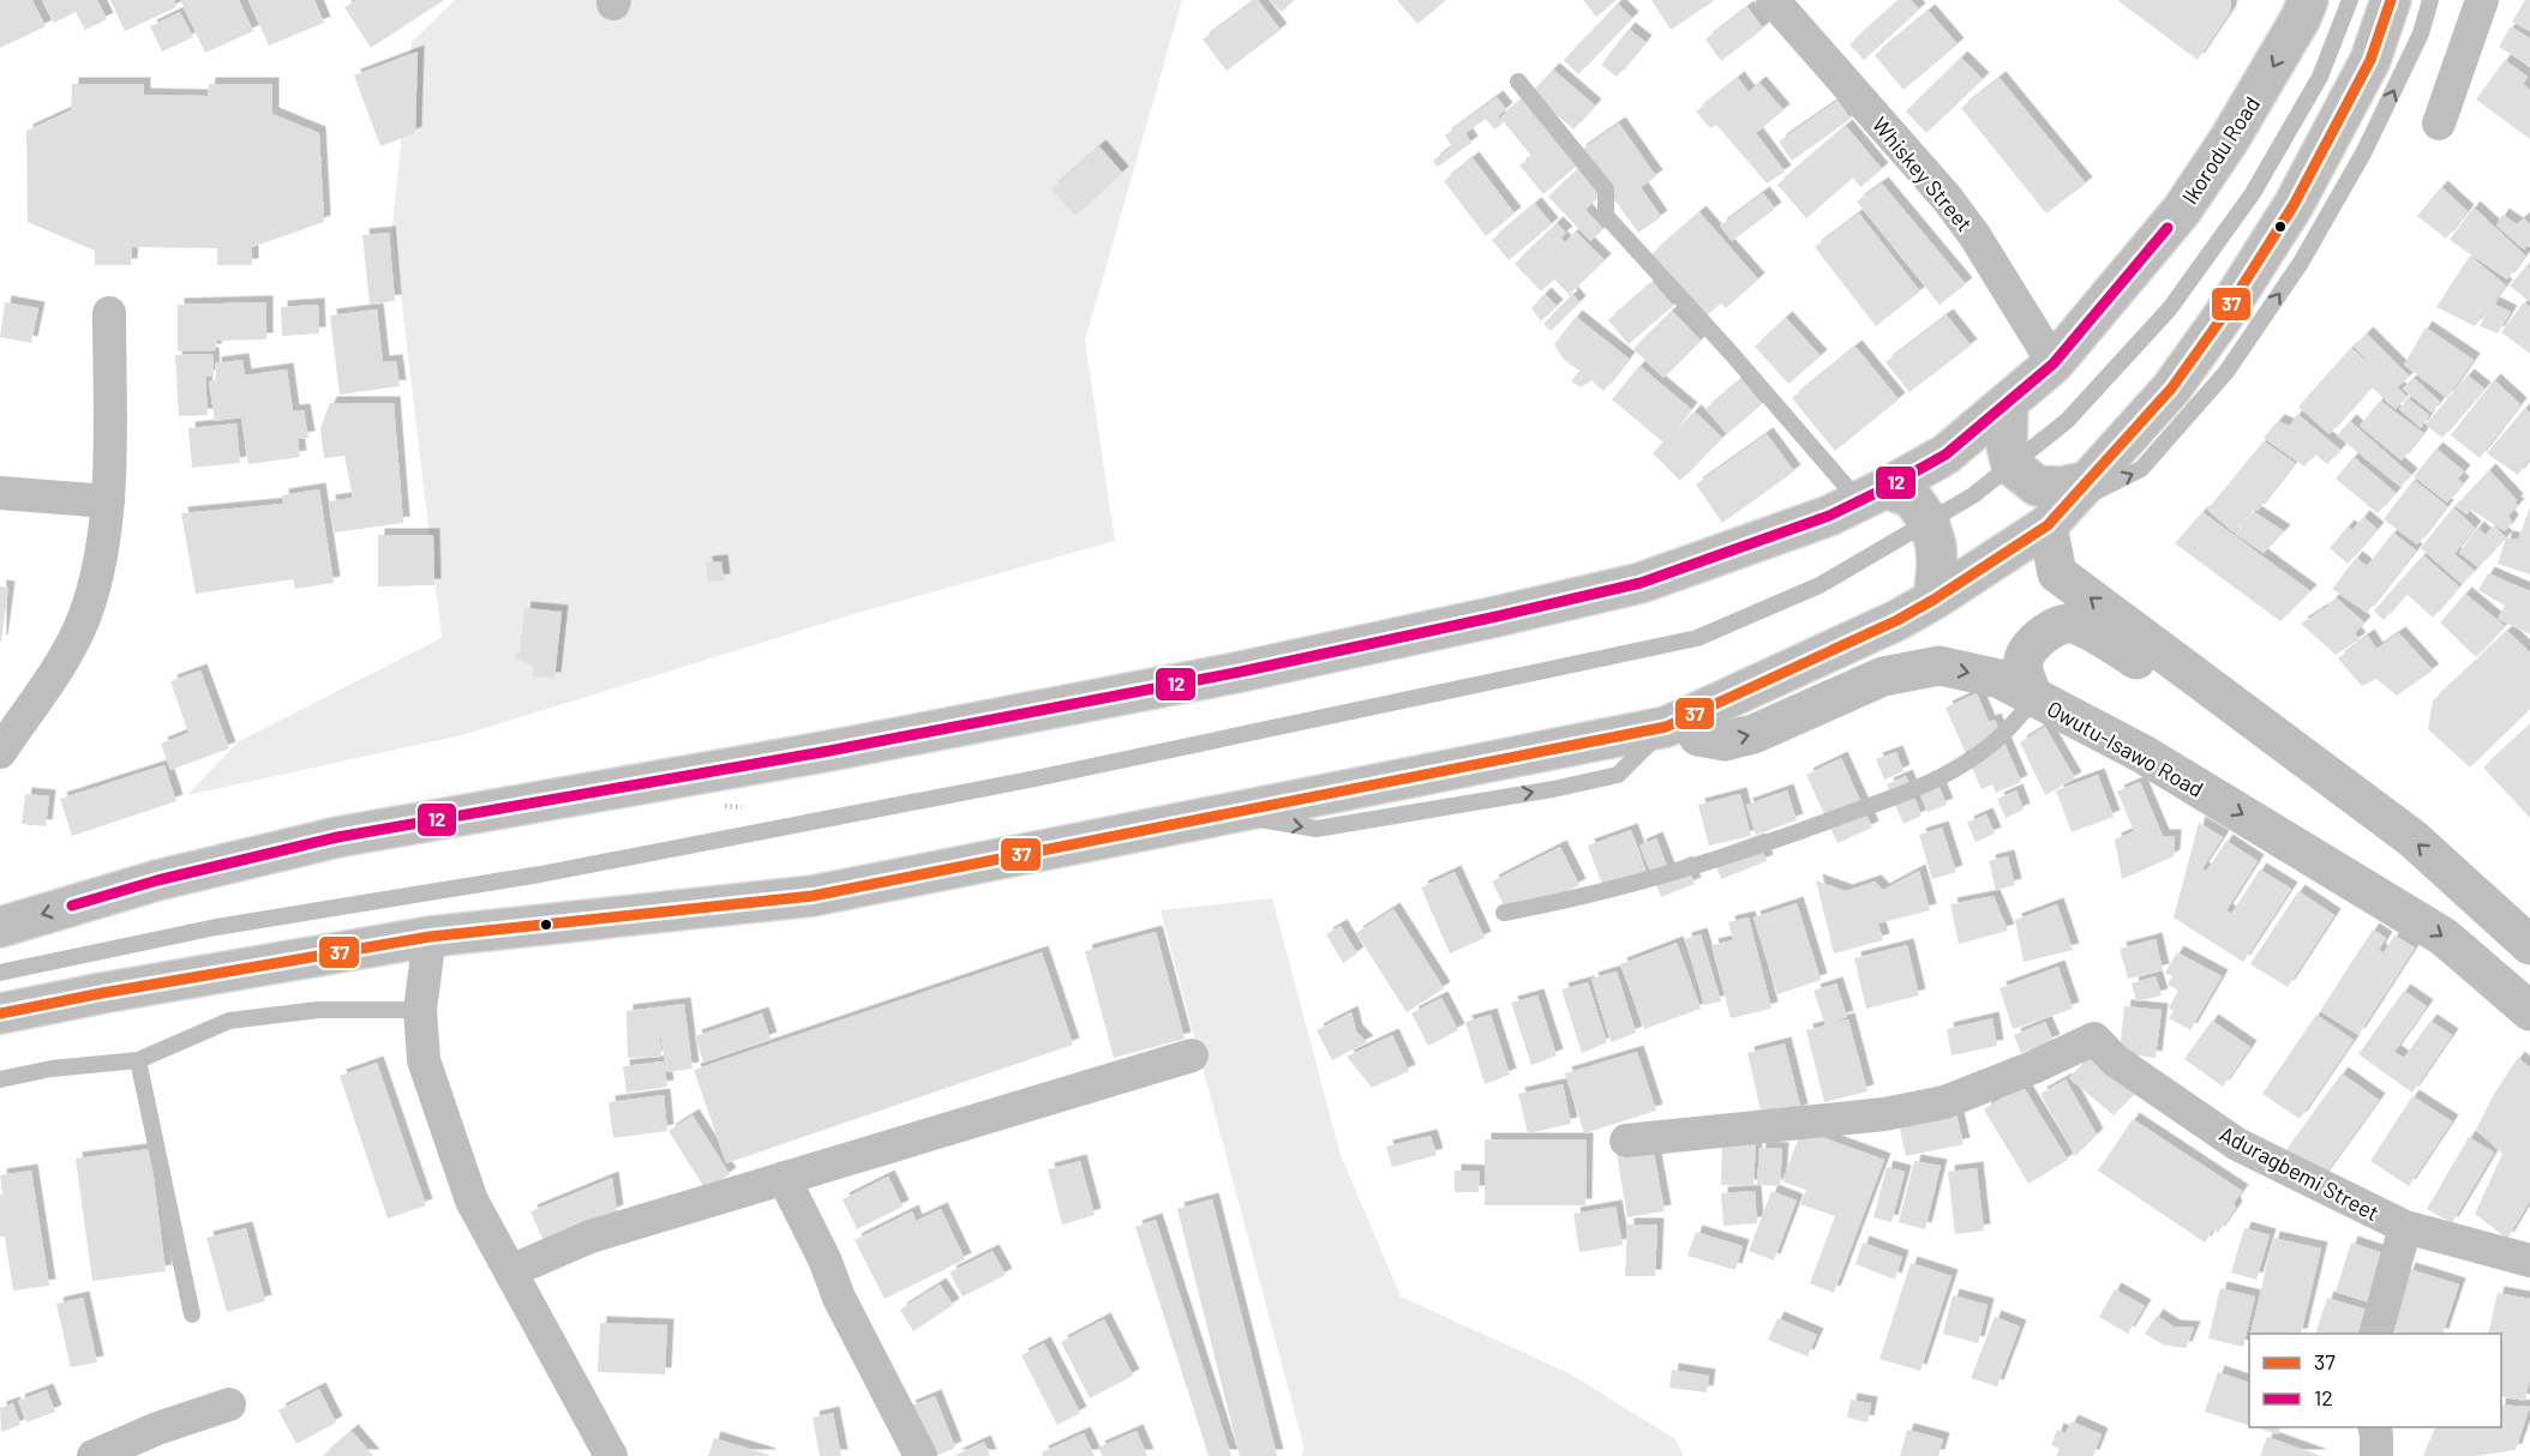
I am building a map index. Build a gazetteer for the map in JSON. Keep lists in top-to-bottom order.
{
  "streets": {
    "main road": ["Ikorodu Road", "Owutu-Isawo Road"],
    "street": ["Whiskey Street", "Aduragbemi Street"]
  },
  "crossings": [
    ["Ikorodu Road", "Whiskey Street"]
  ],
  "lines": ["transit line 37", "transit line 12"],
  "legend": ["37", "12"]
}
